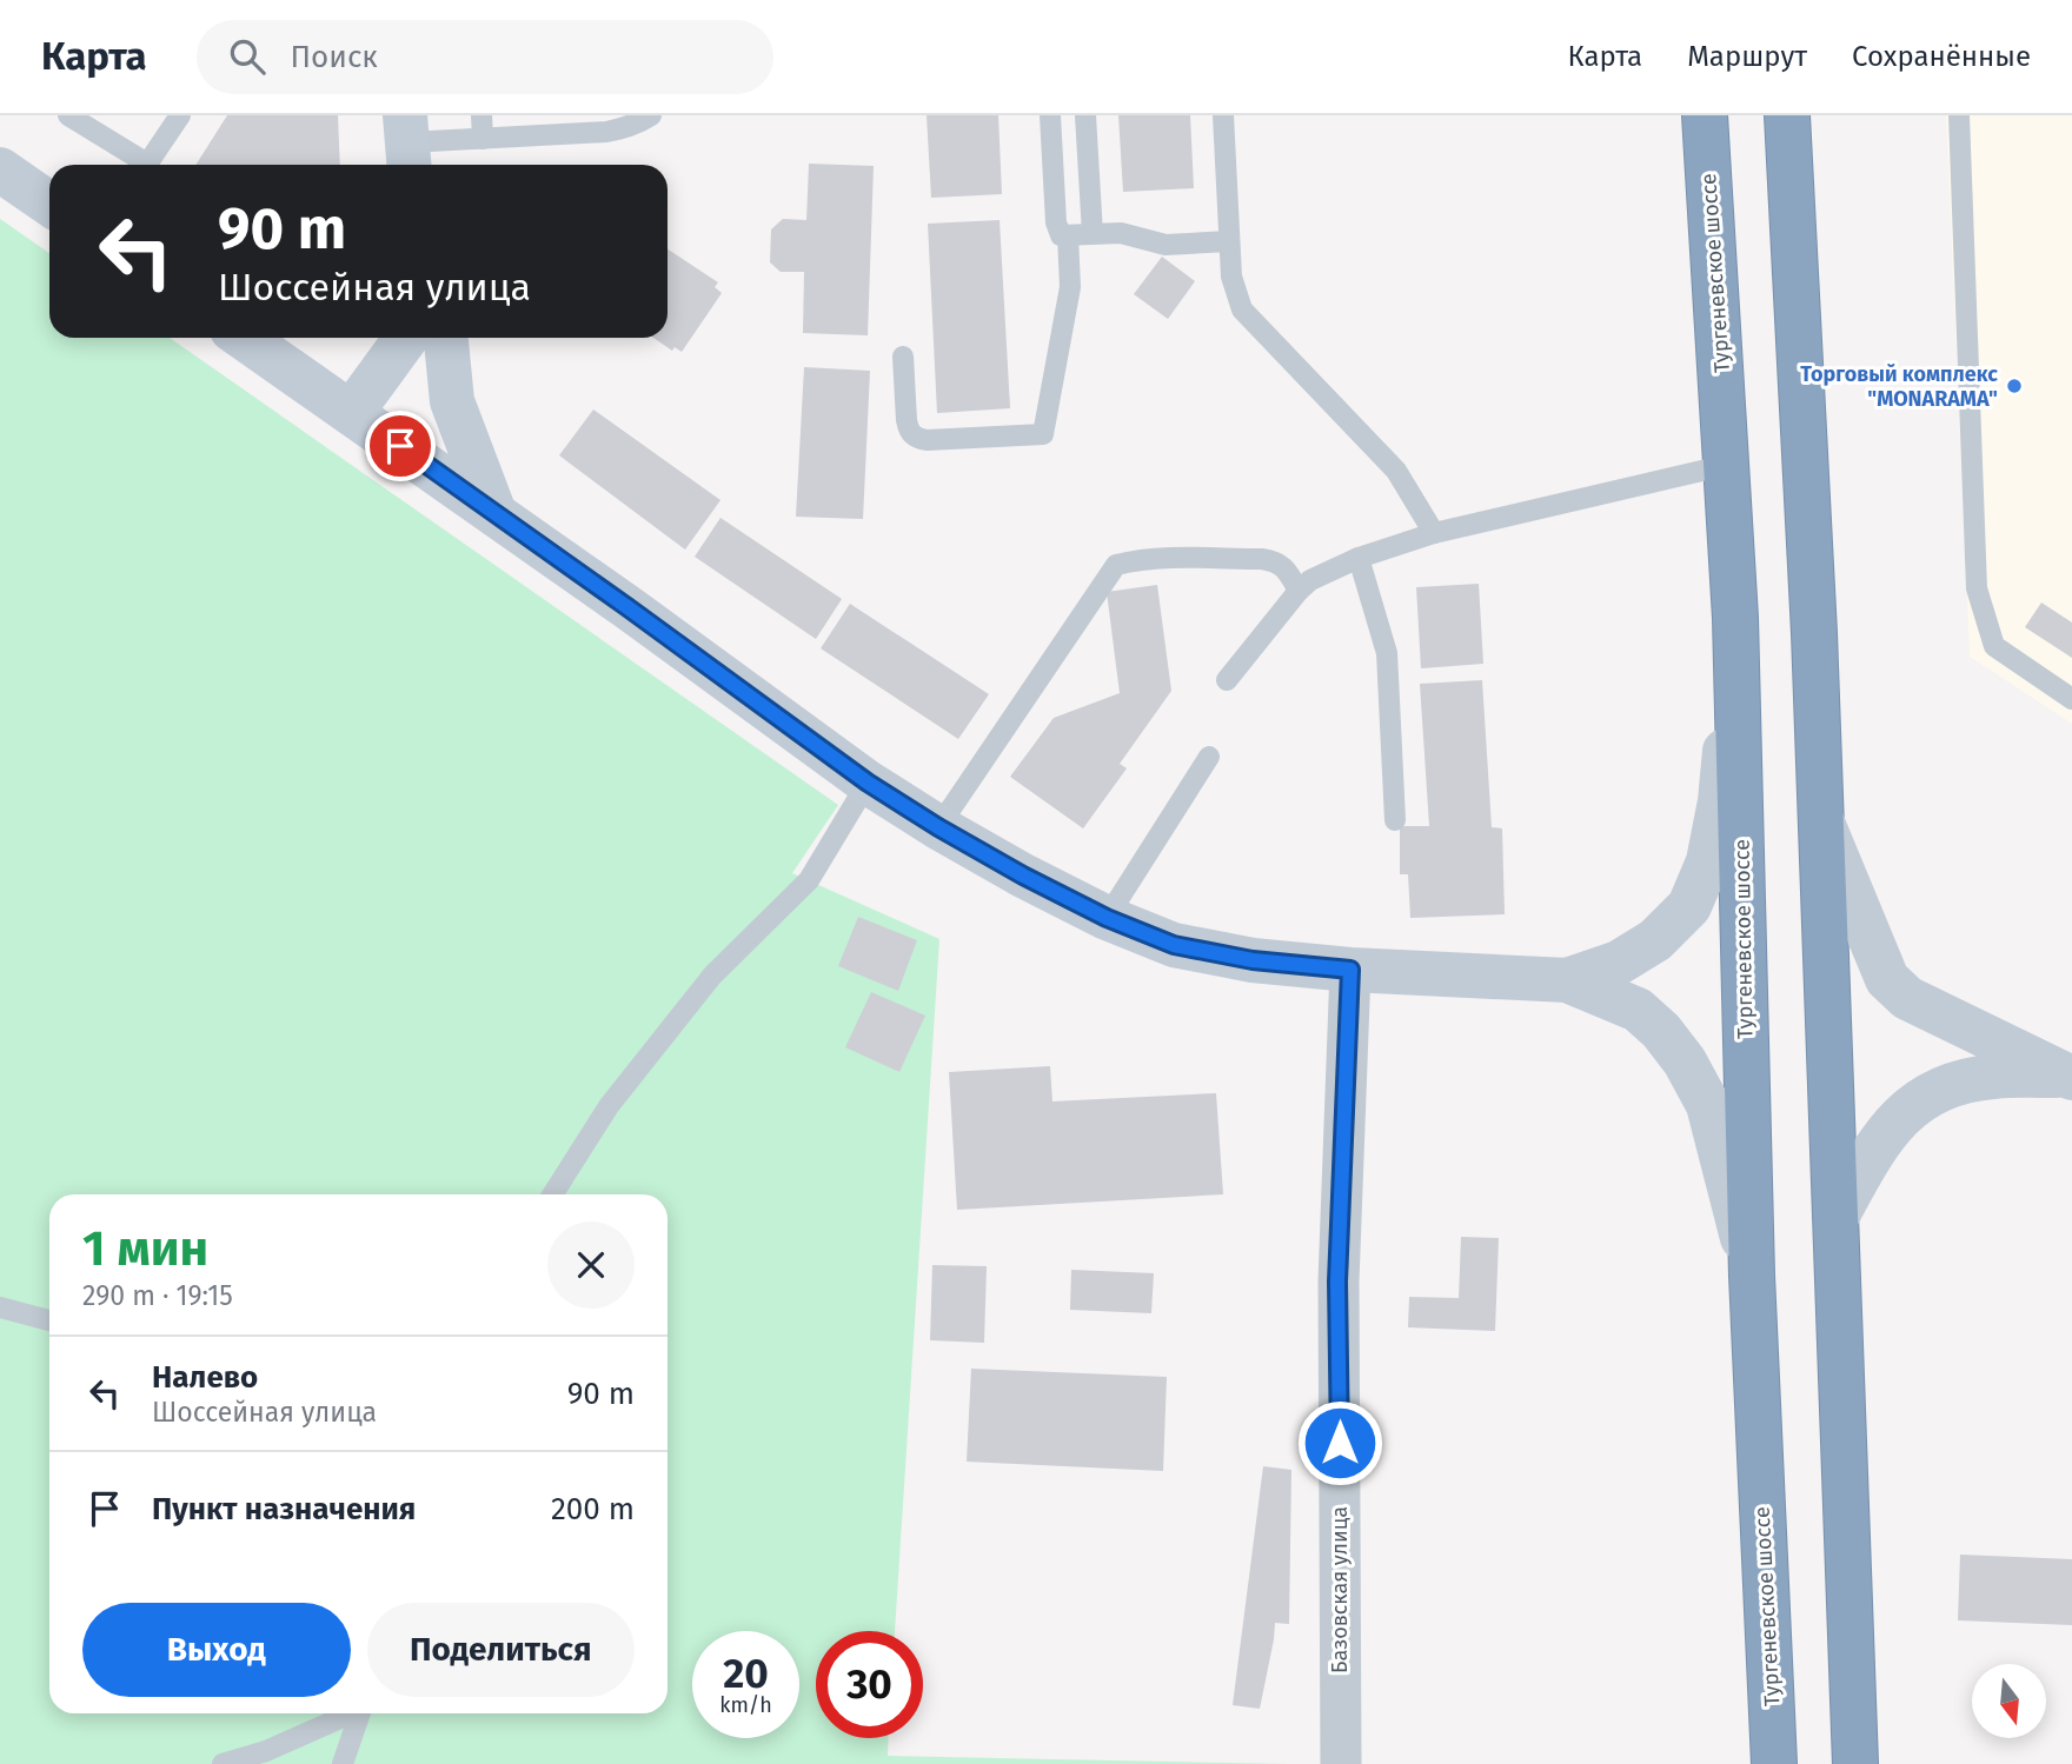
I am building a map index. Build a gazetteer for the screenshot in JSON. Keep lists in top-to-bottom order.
{
  "streets": {
    "highway": ["Тургеневское шоссе"],
    "street": ["Базовская улица"]
  },
  "places": ["Торговый комплекс \"MONARAMA\""],
  "north": "bottom",
  "page": {
    "header": "Карта",
    "search": "Поиск",
    "nav": ["Карта", "Маршрут", "Сохранённые"],
    "turn": ["90 m", "Шоссейная улица"],
    "heading": ["1 мин", "290 m · 19:15"],
    "list": [
      {
        "name": "Налево",
        "note": "Шоссейная улица",
        "value": "90 m"
      },
      {
        "name": "Пункт назначения",
        "value": "200 m"
      }
    ],
    "buttons": ["Выход", "Поделиться"],
    "speed": "20 km/h",
    "limit": "30"
  }
}
